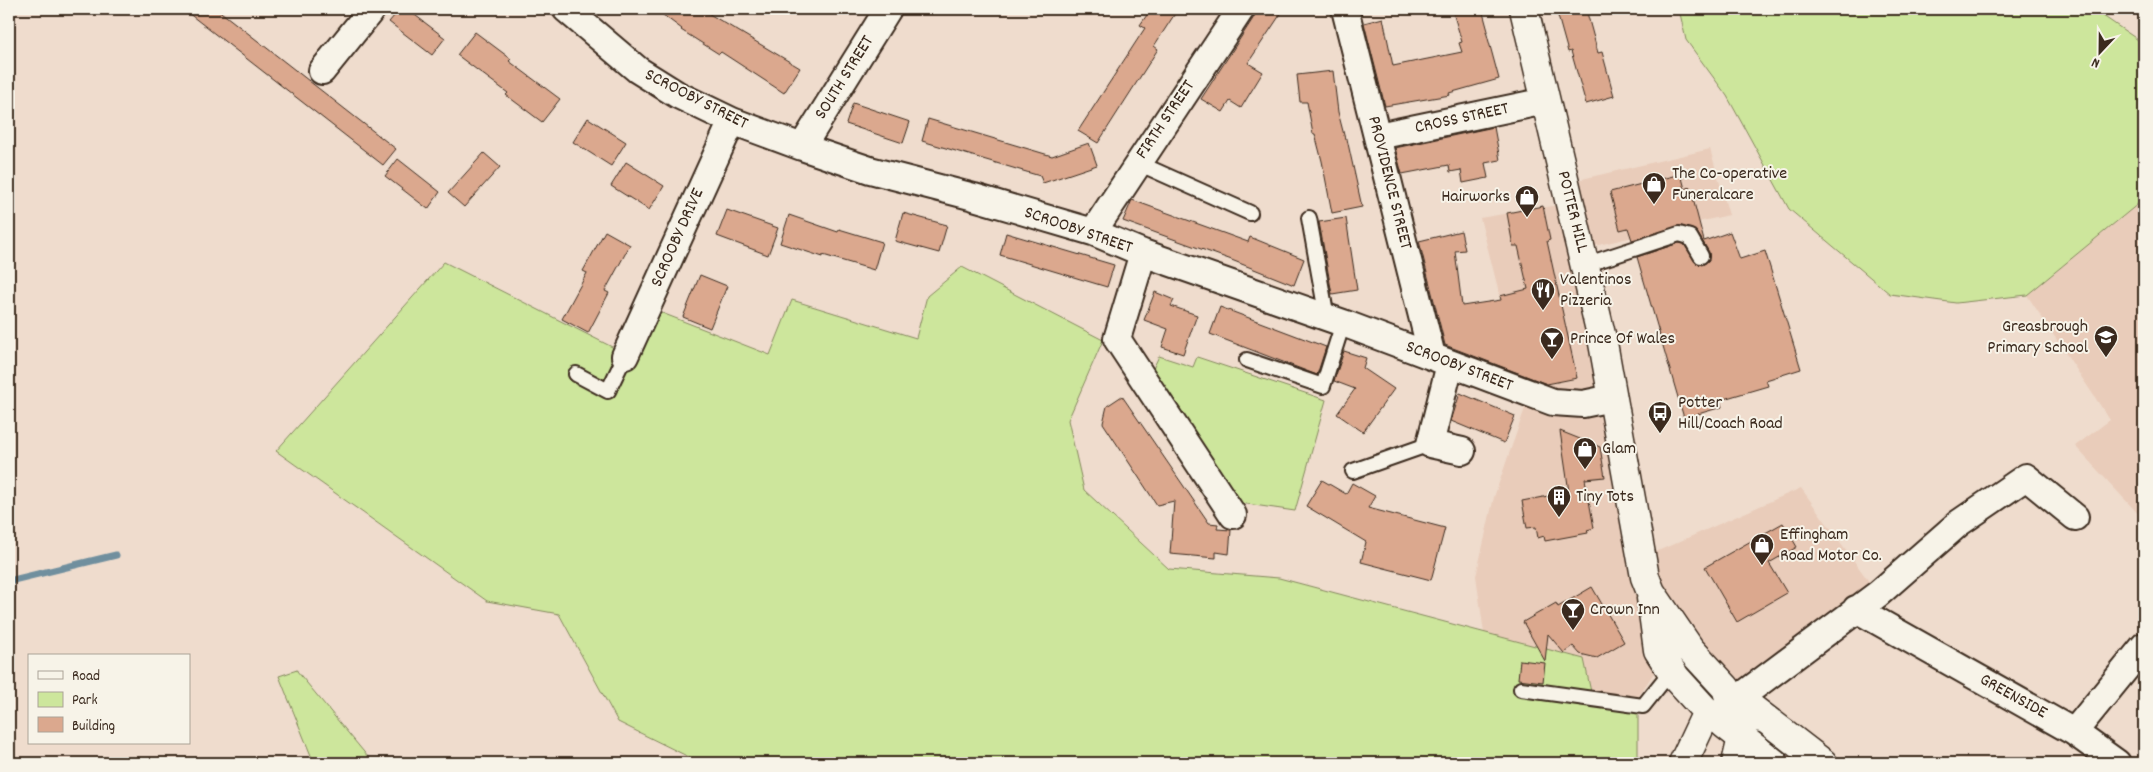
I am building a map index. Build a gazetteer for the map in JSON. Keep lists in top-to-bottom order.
{
  "streets": {
    "main road": ["POTTER HILL"],
    "street": [
      "SOUTH STREET",
      "SCROOBY STREET",
      "CROSS STREET",
      "FIRTH STREET",
      "PROVIDENCE STREET",
      "SCROOBY DRIVE",
      "GREENSIDE"
    ]
  },
  "crossings": [
    ["SOUTH STREET", "SCROOBY STREET"],
    ["SCROOBY STREET", "FIRTH STREET"],
    ["SCROOBY STREET", "PROVIDENCE STREET"],
    ["SCROOBY STREET", "POTTER HILL"],
    ["SCROOBY STREET", "SCROOBY DRIVE"],
    ["CROSS STREET", "PROVIDENCE STREET"],
    ["CROSS STREET", "POTTER HILL"]
  ],
  "places": {
    "shop": [
      "The Co-operative Funeralcare",
      "Hairworks",
      "Glam",
      "Effingham Road Motor Co."
    ],
    "restaurant": ["Valentinos Pizzeria"],
    "school or university": ["Greasbrough Primary School"],
    "bar": ["Prince Of Wales", "Crown Inn"],
    "bus stop": ["Potter Hill/Coach Road"],
    "building": ["Tiny Tots"]
  },
  "legend": ["Road", "Park", "Building"],
  "north": "bottom"
}
